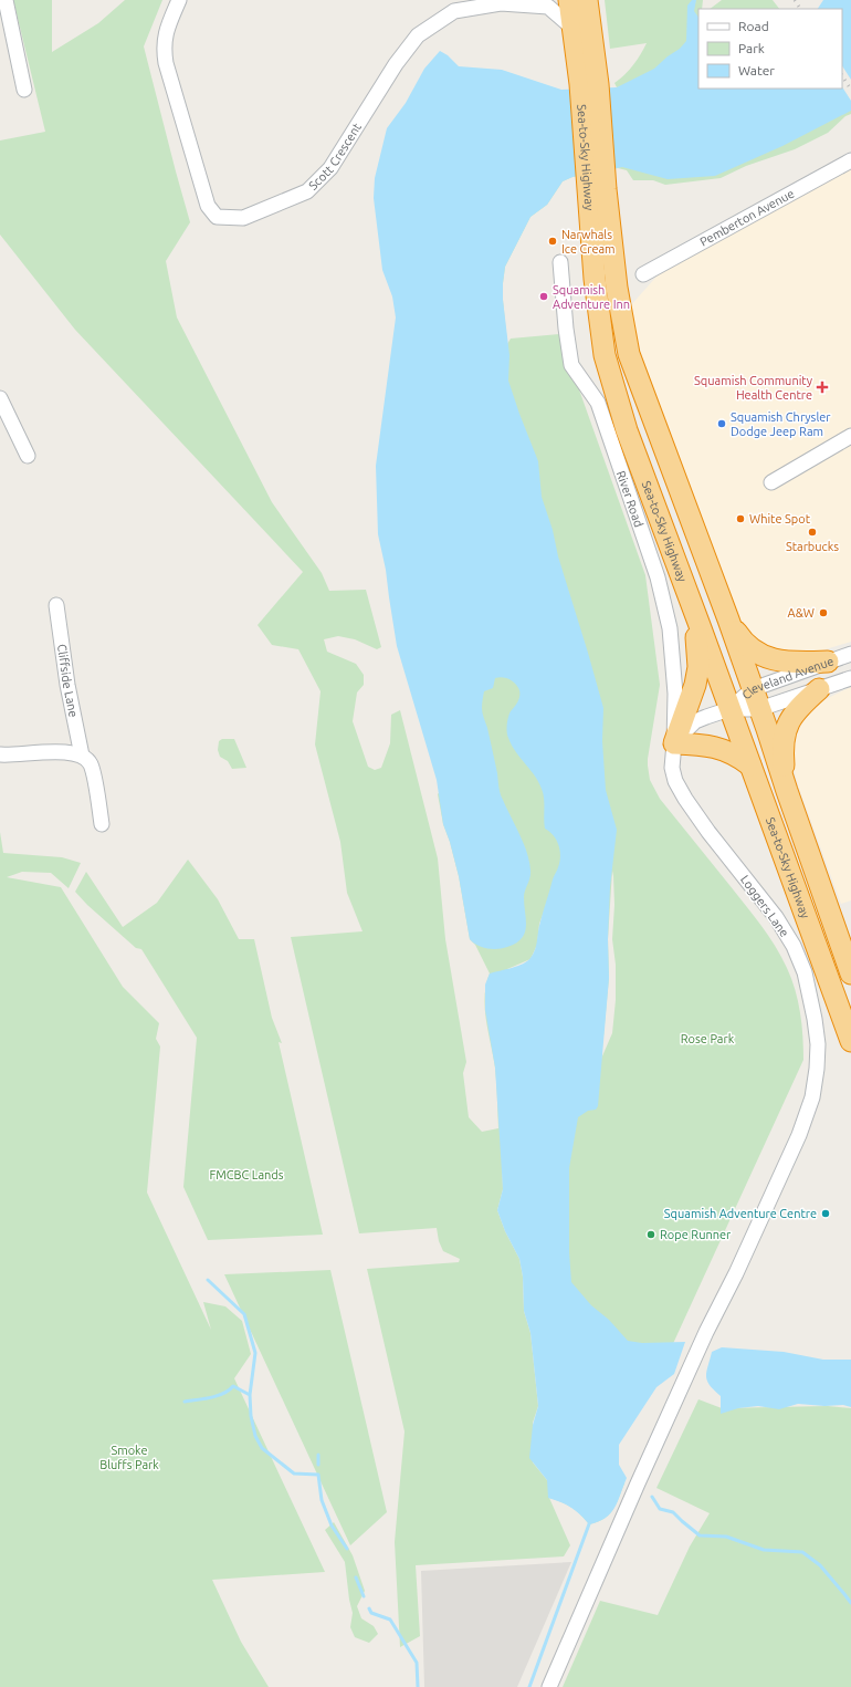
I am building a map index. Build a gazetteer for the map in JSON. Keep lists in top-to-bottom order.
{
  "streets": {
    "highway": ["Sea-to-Sky Highway"],
    "street": [
      "Scott Crescent",
      "Pemberton Avenue",
      "River Road",
      "Cleveland Avenue",
      "Cliffside Lane",
      "Loggers Lane"
    ]
  },
  "crossings": [
    ["Scott Crescent", "Sea-to-Sky Highway"],
    ["Sea-to-Sky Highway", "Cleveland Avenue"],
    ["River Road", "Cleveland Avenue"],
    ["River Road", "Loggers Lane"],
    ["Cleveland Avenue", "Loggers Lane"]
  ],
  "parks": ["Rose Park", "FMCBC Lands", "Smoke Bluffs Park"],
  "places": {
    "other": [
      "Narwhals Ice Cream",
      "Squamish Adventure Inn",
      "Squamish Chrysler Dodge Jeep Ram",
      "White Spot",
      "Starbucks",
      "A&W",
      "Squamish Adventure Centre",
      "Rope Runner"
    ],
    "health": ["Squamish Community Health Centre"]
  },
  "legend": ["Road", "Park", "Water"]
}
